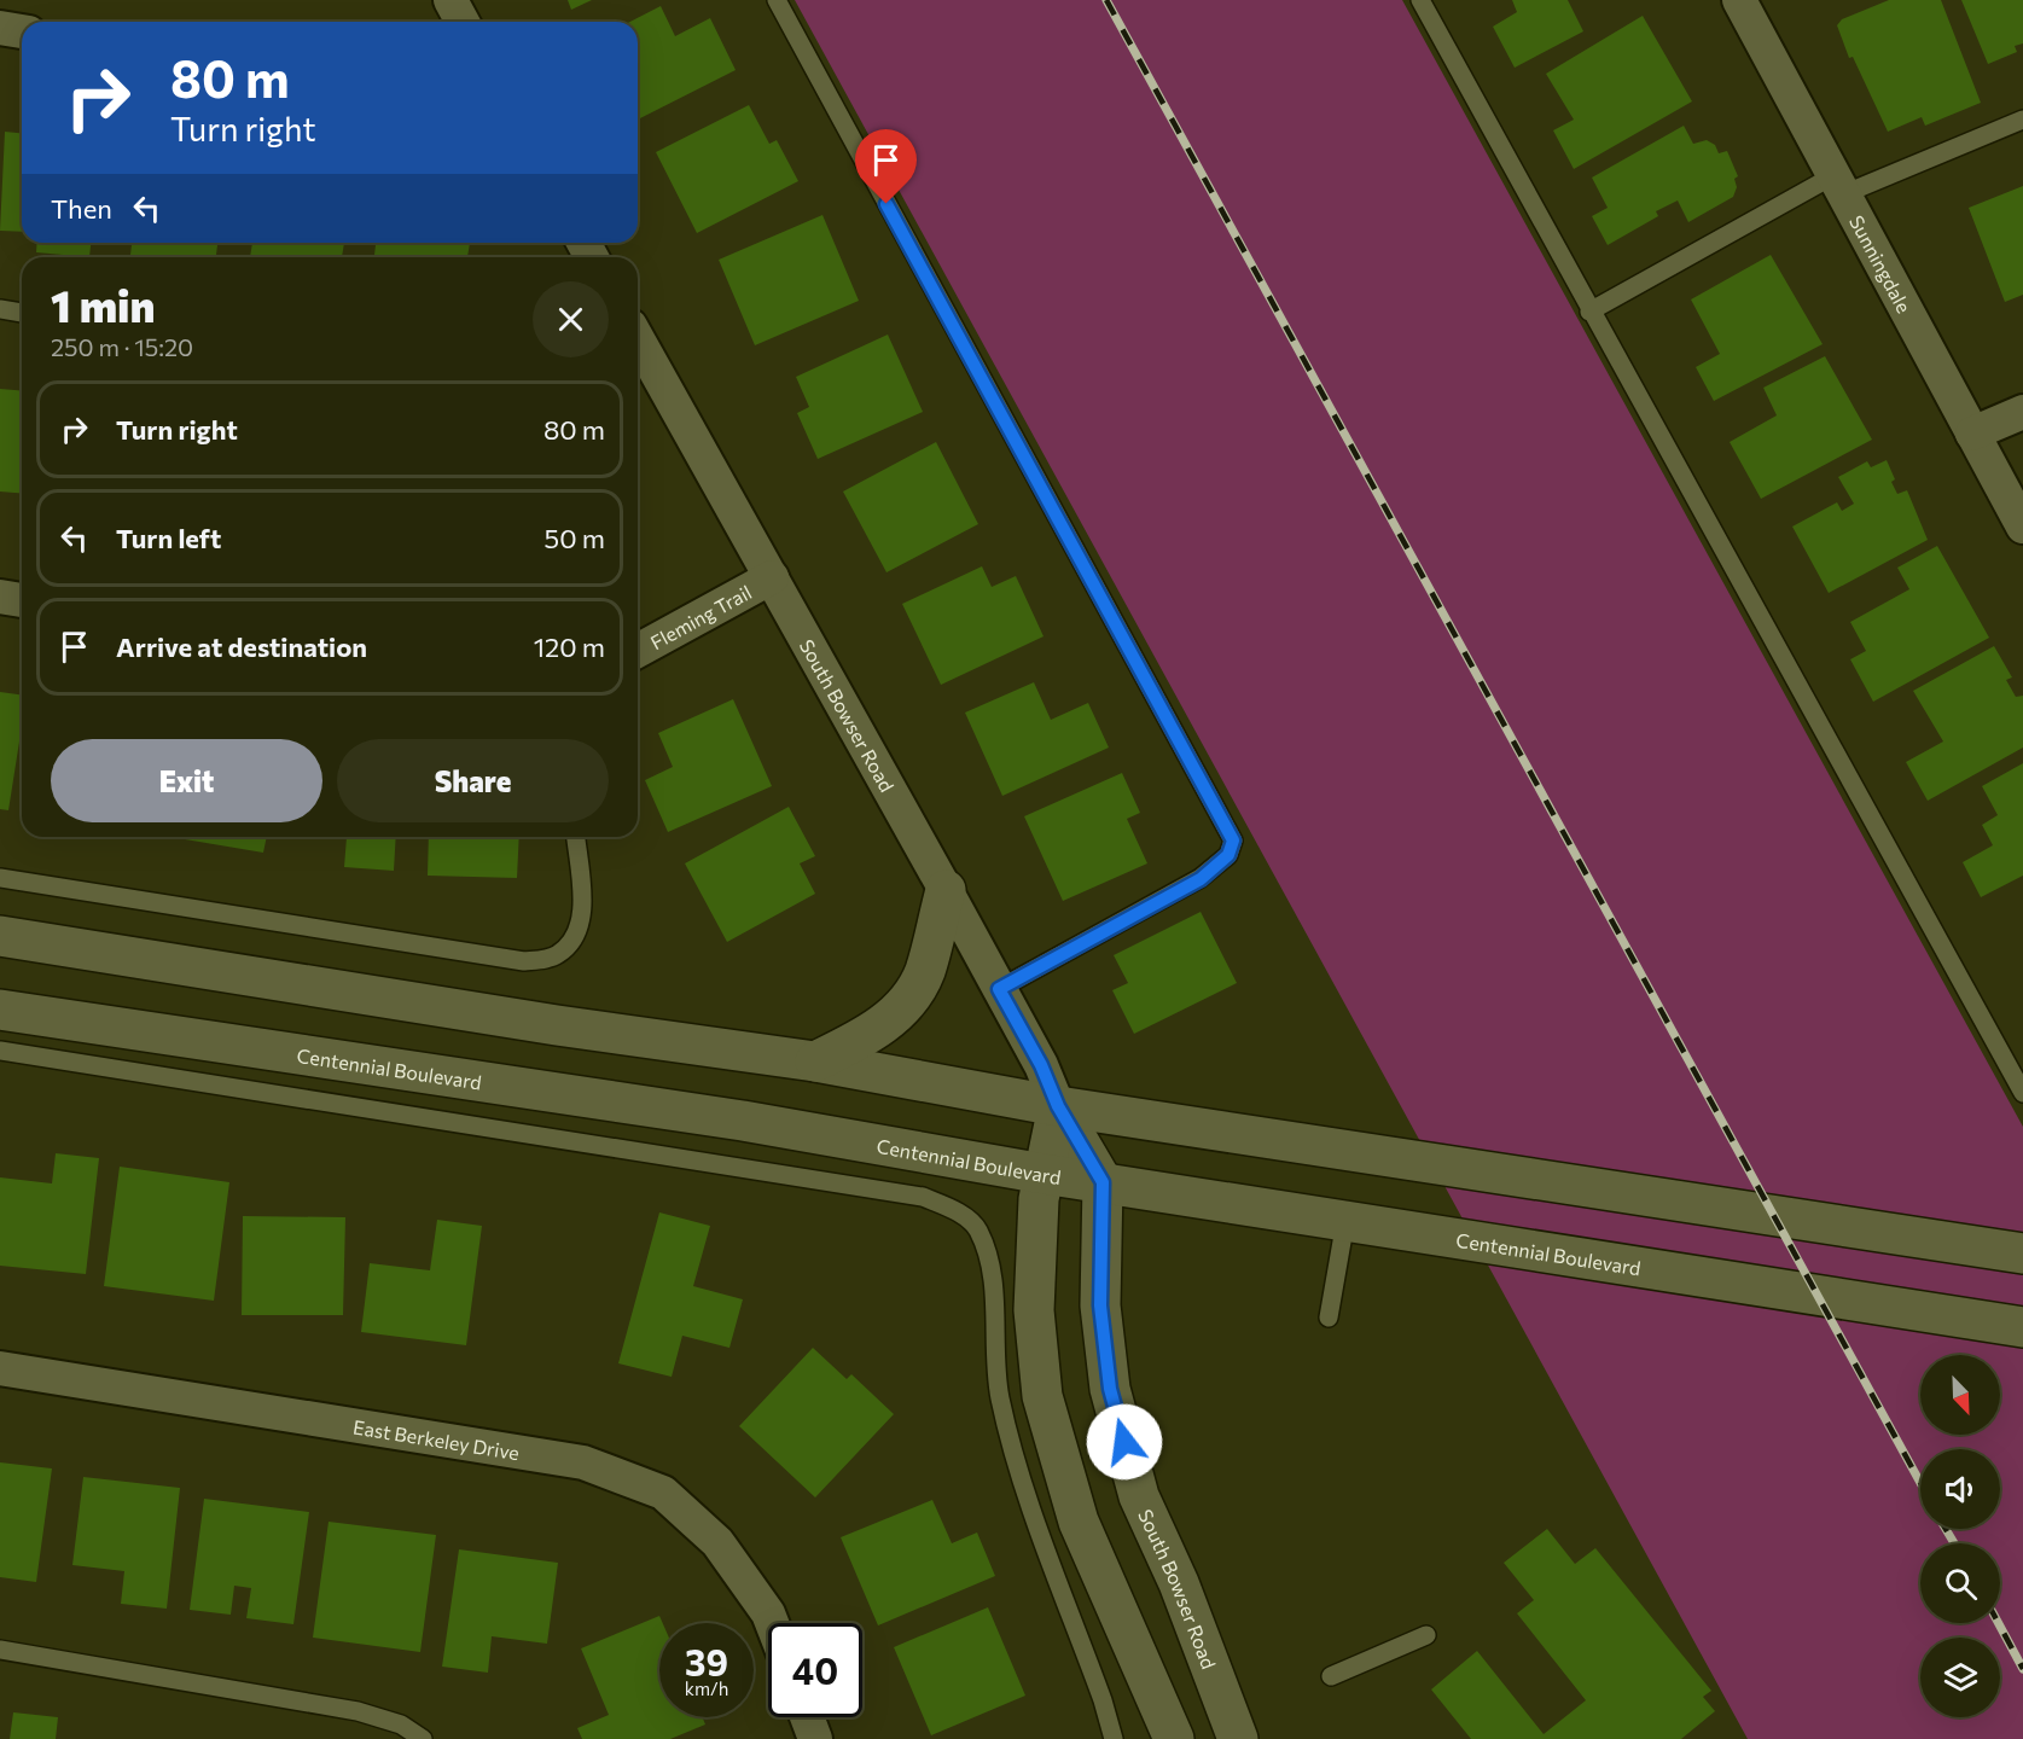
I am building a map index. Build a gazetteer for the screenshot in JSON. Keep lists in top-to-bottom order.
{
  "streets": {
    "main road": ["South Bowser Road", "Centennial Boulevard"],
    "street": ["Sunningdale", "Fleming Trail", "East Berkeley Drive"]
  },
  "crossings": [
    ["Fleming Trail", "South Bowser Road"],
    ["South Bowser Road", "Centennial Boulevard"]
  ],
  "north": "bottom right",
  "page": {
    "turn": ["80 m", "Turn right"],
    "then": "Then",
    "heading": ["1 min", "250 m · 15:20"],
    "list": [
      {
        "name": "Turn right",
        "value": "80 m"
      },
      {
        "name": "Turn left",
        "value": "50 m"
      },
      {
        "name": "Arrive at destination",
        "value": "120 m"
      }
    ],
    "buttons": ["Exit", "Share"],
    "speed": "39 km/h",
    "limit": "40"
  }
}
